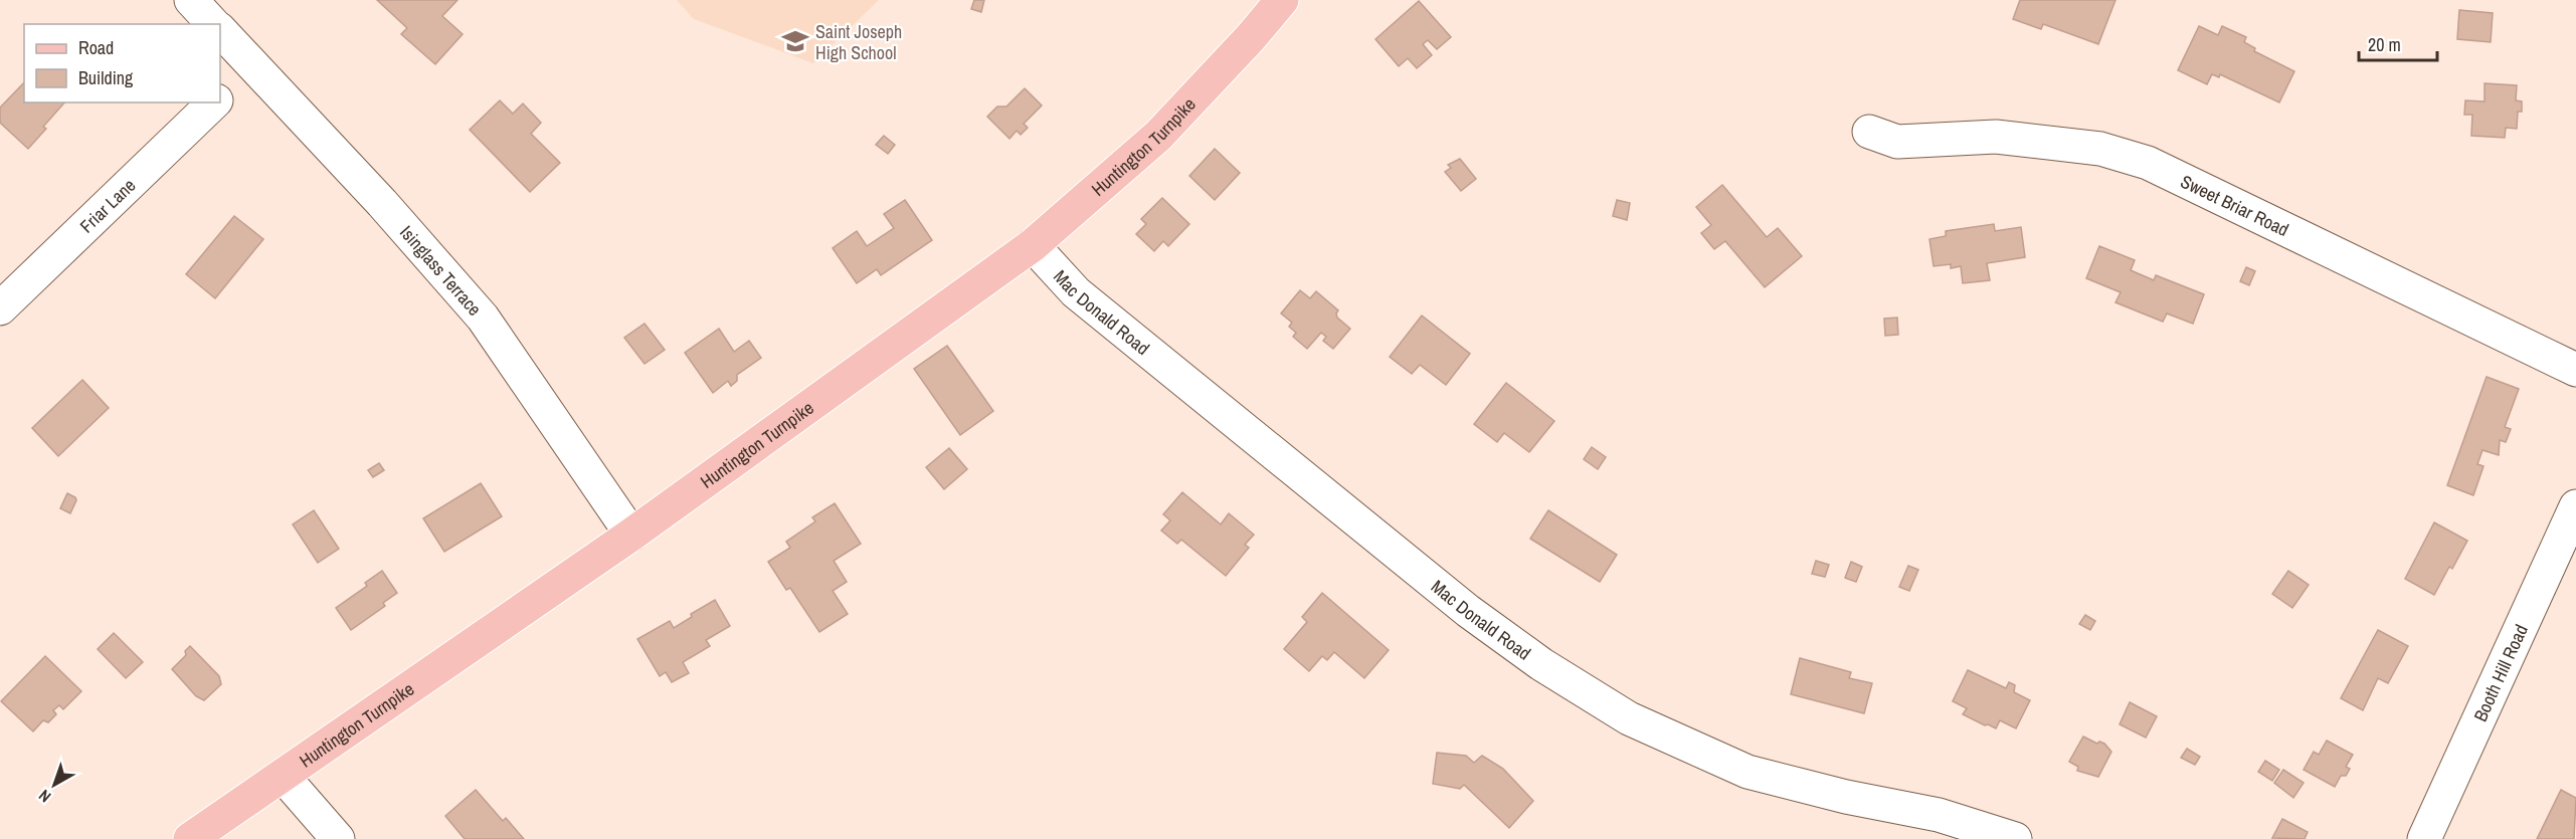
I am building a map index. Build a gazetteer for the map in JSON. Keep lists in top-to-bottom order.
{
  "streets": {
    "main road": ["Huntington Turnpike"],
    "street": [
      "Friar Lane",
      "Sweet Briar Road",
      "Isinglass Terrace",
      "Mac Donald Road",
      "Booth Hill Road"
    ]
  },
  "crossings": [
    ["Huntington Turnpike", "Isinglass Terrace"],
    ["Huntington Turnpike", "Mac Donald Road"],
    ["Friar Lane", "Isinglass Terrace"]
  ],
  "places": {
    "school or university": ["Saint Joseph High School"]
  },
  "legend": ["Road", "Building"],
  "scale_bar": "20 m",
  "north": "bottom left"
}
